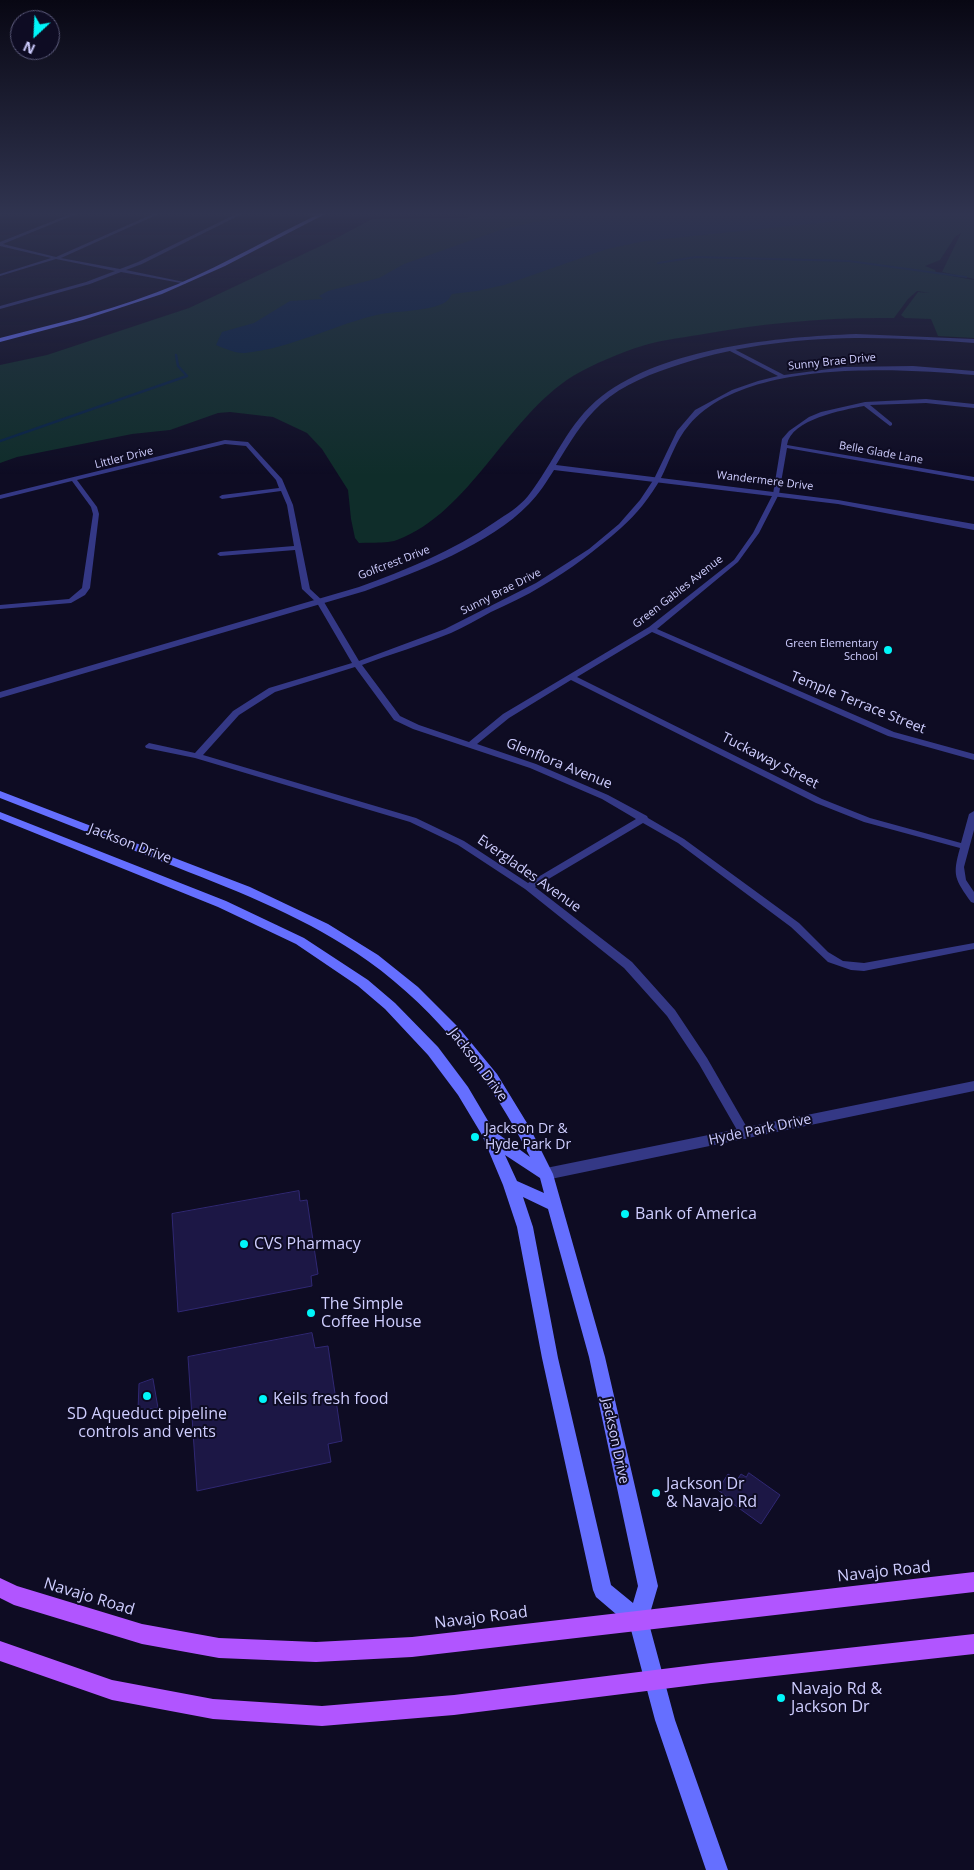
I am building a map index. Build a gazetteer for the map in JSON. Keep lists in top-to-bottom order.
{
  "streets": {
    "main road": ["Jackson Drive", "Navajo Road"],
    "street": [
      "Sunny Brae Drive",
      "Belle Glade Lane",
      "Littler Drive",
      "Wandermere Drive",
      "Golfcrest Drive",
      "Green Gables Avenue",
      "Temple Terrace Street",
      "Tuckaway Street",
      "Glenflora Avenue",
      "Everglades Avenue",
      "Hyde Park Drive"
    ]
  },
  "crossings": [
    ["Sunny Brae Drive", "Wandermere Drive"],
    ["Sunny Brae Drive", "Glenflora Avenue"],
    ["Sunny Brae Drive", "Everglades Avenue"],
    ["Belle Glade Lane", "Green Gables Avenue"],
    ["Littler Drive", "Glenflora Avenue"],
    ["Wandermere Drive", "Golfcrest Drive"],
    ["Wandermere Drive", "Green Gables Avenue"],
    ["Golfcrest Drive", "Glenflora Avenue"],
    ["Green Gables Avenue", "Temple Terrace Street"],
    ["Green Gables Avenue", "Tuckaway Street"],
    ["Green Gables Avenue", "Glenflora Avenue"],
    ["Jackson Drive", "Hyde Park Drive"],
    ["Jackson Drive", "Navajo Road"],
    ["Everglades Avenue", "Hyde Park Drive"]
  ],
  "places": [
    "Green Elementary School",
    "Jackson Dr & Hyde Park Dr",
    "Bank of America",
    "CVS Pharmacy",
    "The Simple Coffee House",
    "SD Aqueduct pipeline controls and vents",
    "Keils fresh food",
    "Jackson Dr & Navajo Rd",
    "Navajo Rd & Jackson Dr"
  ],
  "north": "bottom left"
}
